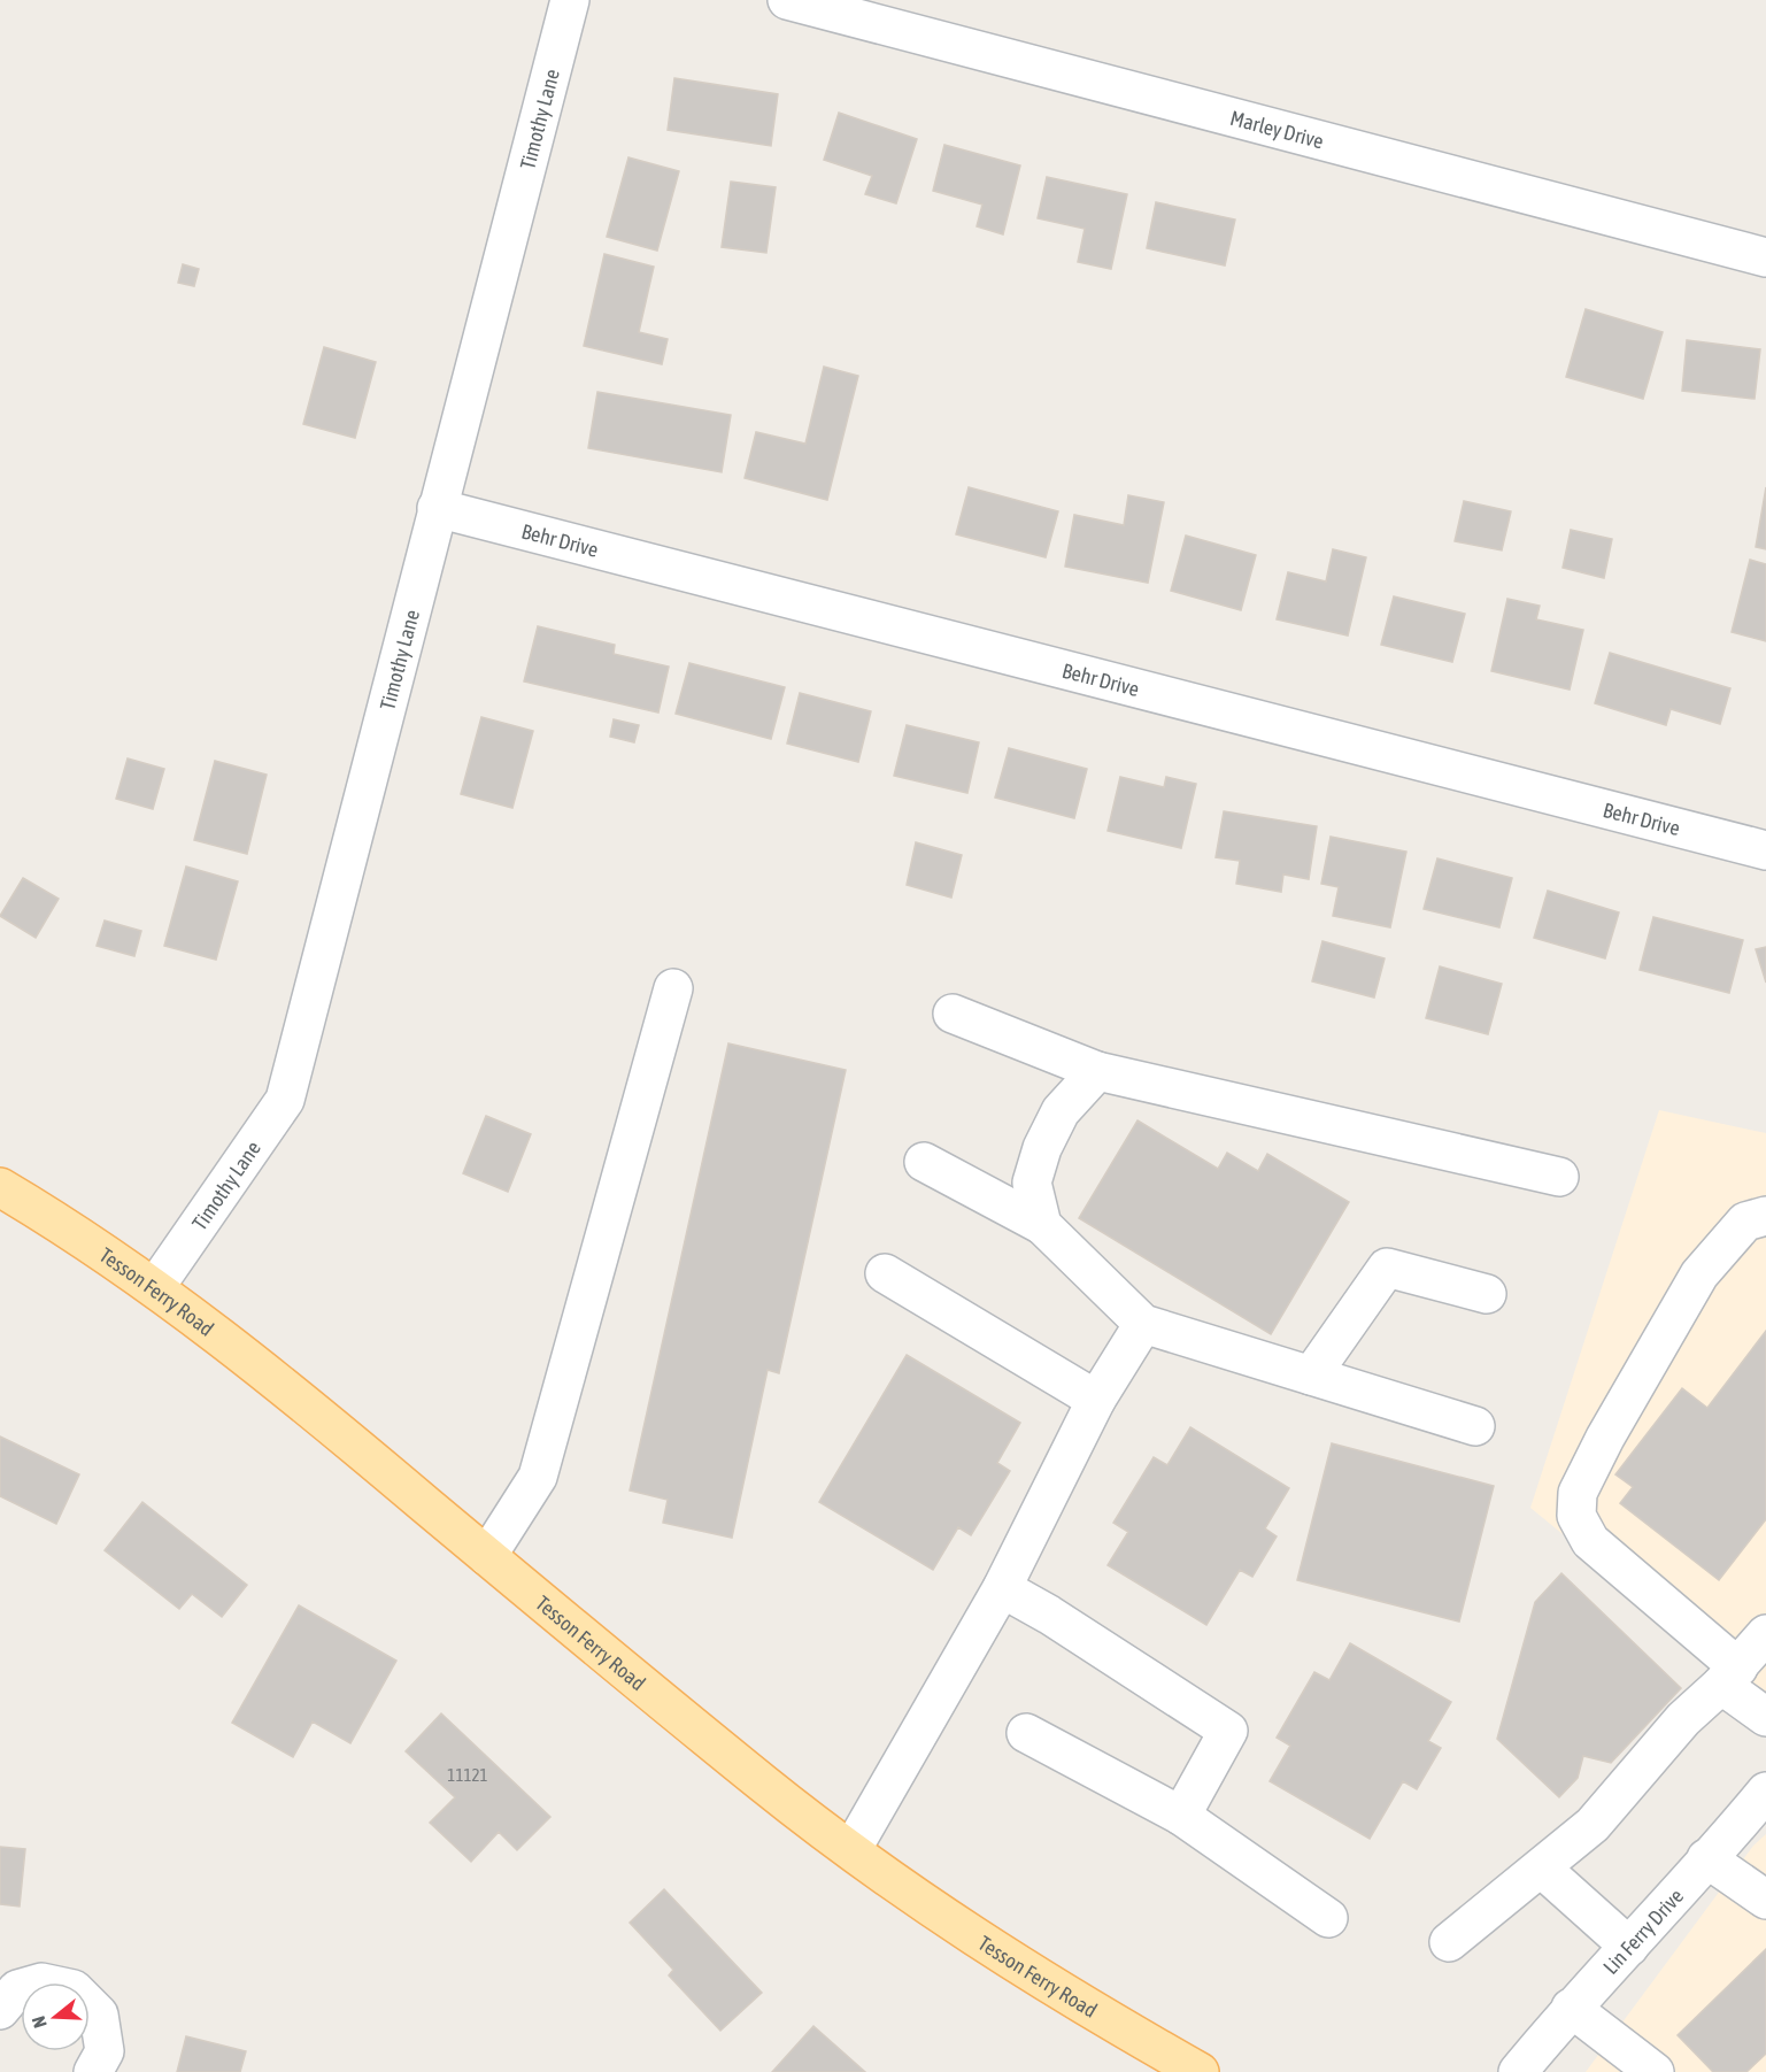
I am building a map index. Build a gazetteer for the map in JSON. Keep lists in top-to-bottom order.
{
  "streets": {
    "main road": ["Tesson Ferry Road"],
    "street": [
      "Timothy Lane",
      "Marley Drive",
      "Behr Drive",
      "Lin Ferry Drive"
    ]
  },
  "crossings": [
    ["Timothy Lane", "Behr Drive"],
    ["Timothy Lane", "Tesson Ferry Road"]
  ],
  "house_numbers": ["11121"],
  "north": "left"
}
